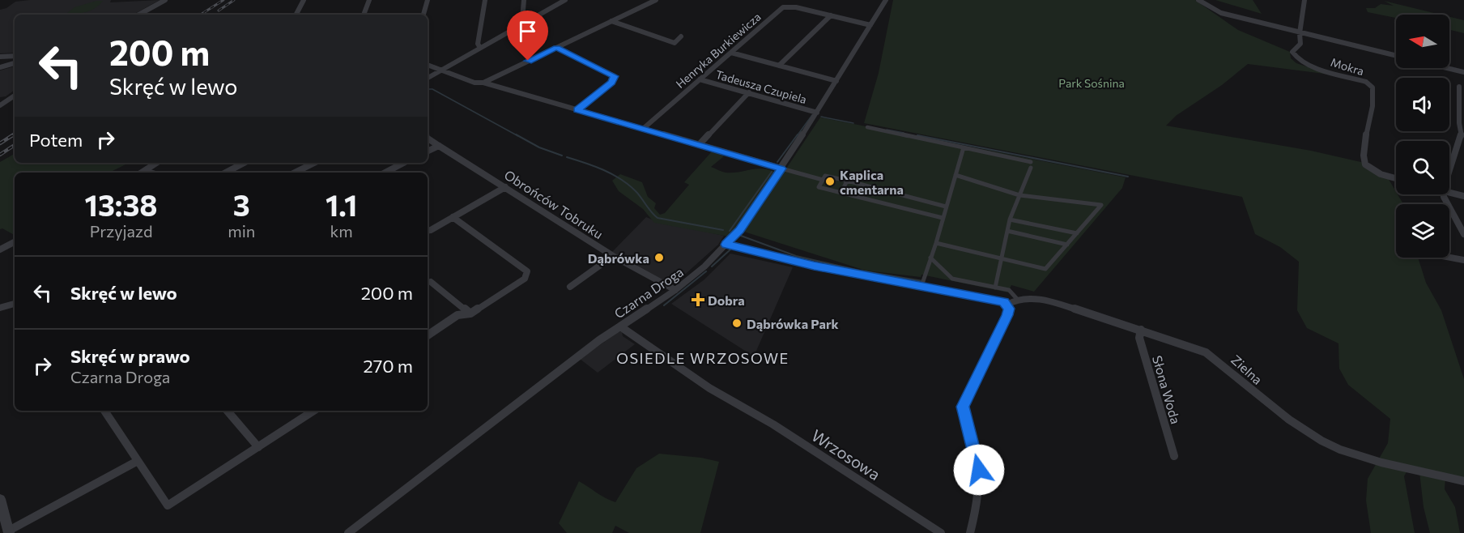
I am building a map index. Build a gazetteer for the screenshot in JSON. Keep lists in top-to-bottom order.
{
  "streets": {
    "street": [
      "Henryka Burkiewicza",
      "Mokra",
      "Tadeusza Czupiela",
      "Obrońców Tobruku",
      "Czarna Droga",
      "Zielna",
      "Słona Woda",
      "Wrzosowa"
    ]
  },
  "crossings": [
    ["Henryka Burkiewicza", "Tadeusza Czupiela"],
    ["Henryka Burkiewicza", "Czarna Droga"],
    ["Tadeusza Czupiela", "Czarna Droga"],
    ["Obrońców Tobruku", "Czarna Droga"],
    ["Czarna Droga", "Wrzosowa"],
    ["Zielna", "Słona Woda"]
  ],
  "districts": ["OSIEDLE WRZOSOWE"],
  "parks": ["Park Sośnina"],
  "places": {
    "other": ["Kaplica cmentarna", "Dąbrówka", "Dąbrówka Park"],
    "health": ["Dobra"]
  },
  "north": "left",
  "page": {
    "turn": ["200 m", "Skręć w lewo"],
    "then": "Potem",
    "eta": [
      "13:38",
      "Przyjazd",
      "3",
      "min",
      "1.1",
      "km"
    ],
    "list": [
      {
        "name": "Skręć w lewo",
        "value": "200 m"
      },
      {
        "name": "Skręć w prawo",
        "note": "Czarna Droga",
        "value": "270 m"
      }
    ]
  }
}
